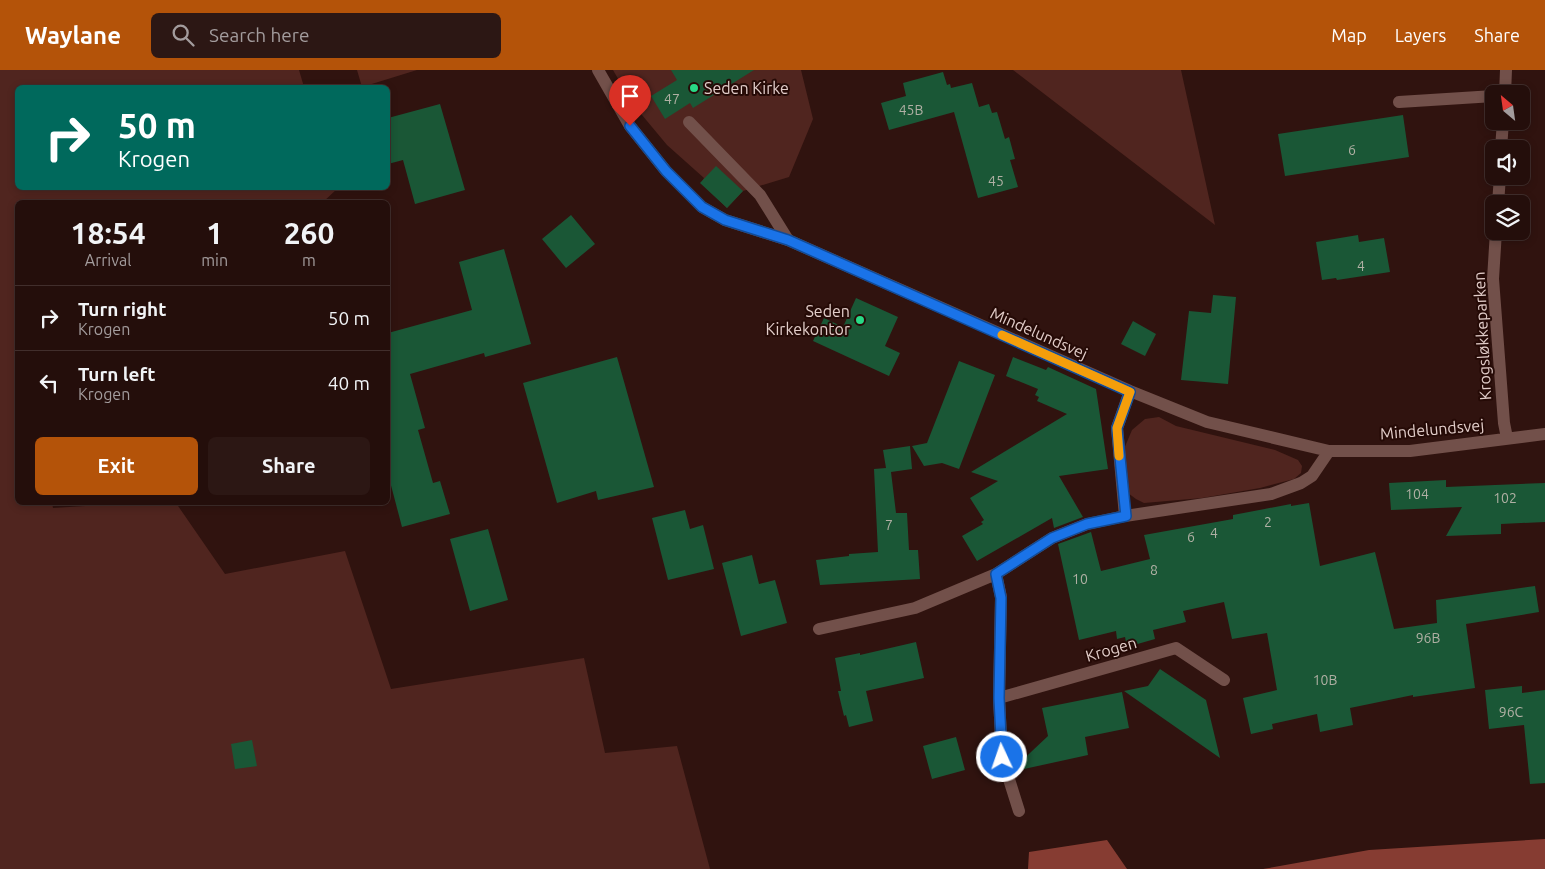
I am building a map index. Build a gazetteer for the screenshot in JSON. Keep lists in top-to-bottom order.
{
  "streets": {
    "street": ["Mindelundsvej", "Krogsløkkeparken", "Krogen"]
  },
  "crossings": [
    ["Mindelundsvej", "Krogsløkkeparken"]
  ],
  "places": ["Seden Kirke", "Seden Kirkekontor"],
  "house_numbers": [
    "47",
    "45B",
    "6",
    "45",
    "4",
    "104",
    "102",
    "2",
    "7",
    "4",
    "6",
    "8",
    "10",
    "96B",
    "10B",
    "96C"
  ],
  "north": "top left",
  "page": {
    "header": "Waylane",
    "search": "Search here",
    "nav": ["Map", "Layers", "Share"],
    "turn": ["50 m", "Krogen"],
    "eta": [
      "18:54",
      "Arrival",
      "1",
      "min",
      "260",
      "m"
    ],
    "list": [
      {
        "name": "Turn right",
        "note": "Krogen",
        "value": "50 m"
      },
      {
        "name": "Turn left",
        "note": "Krogen",
        "value": "40 m"
      }
    ],
    "buttons": ["Exit", "Share"]
  }
}
